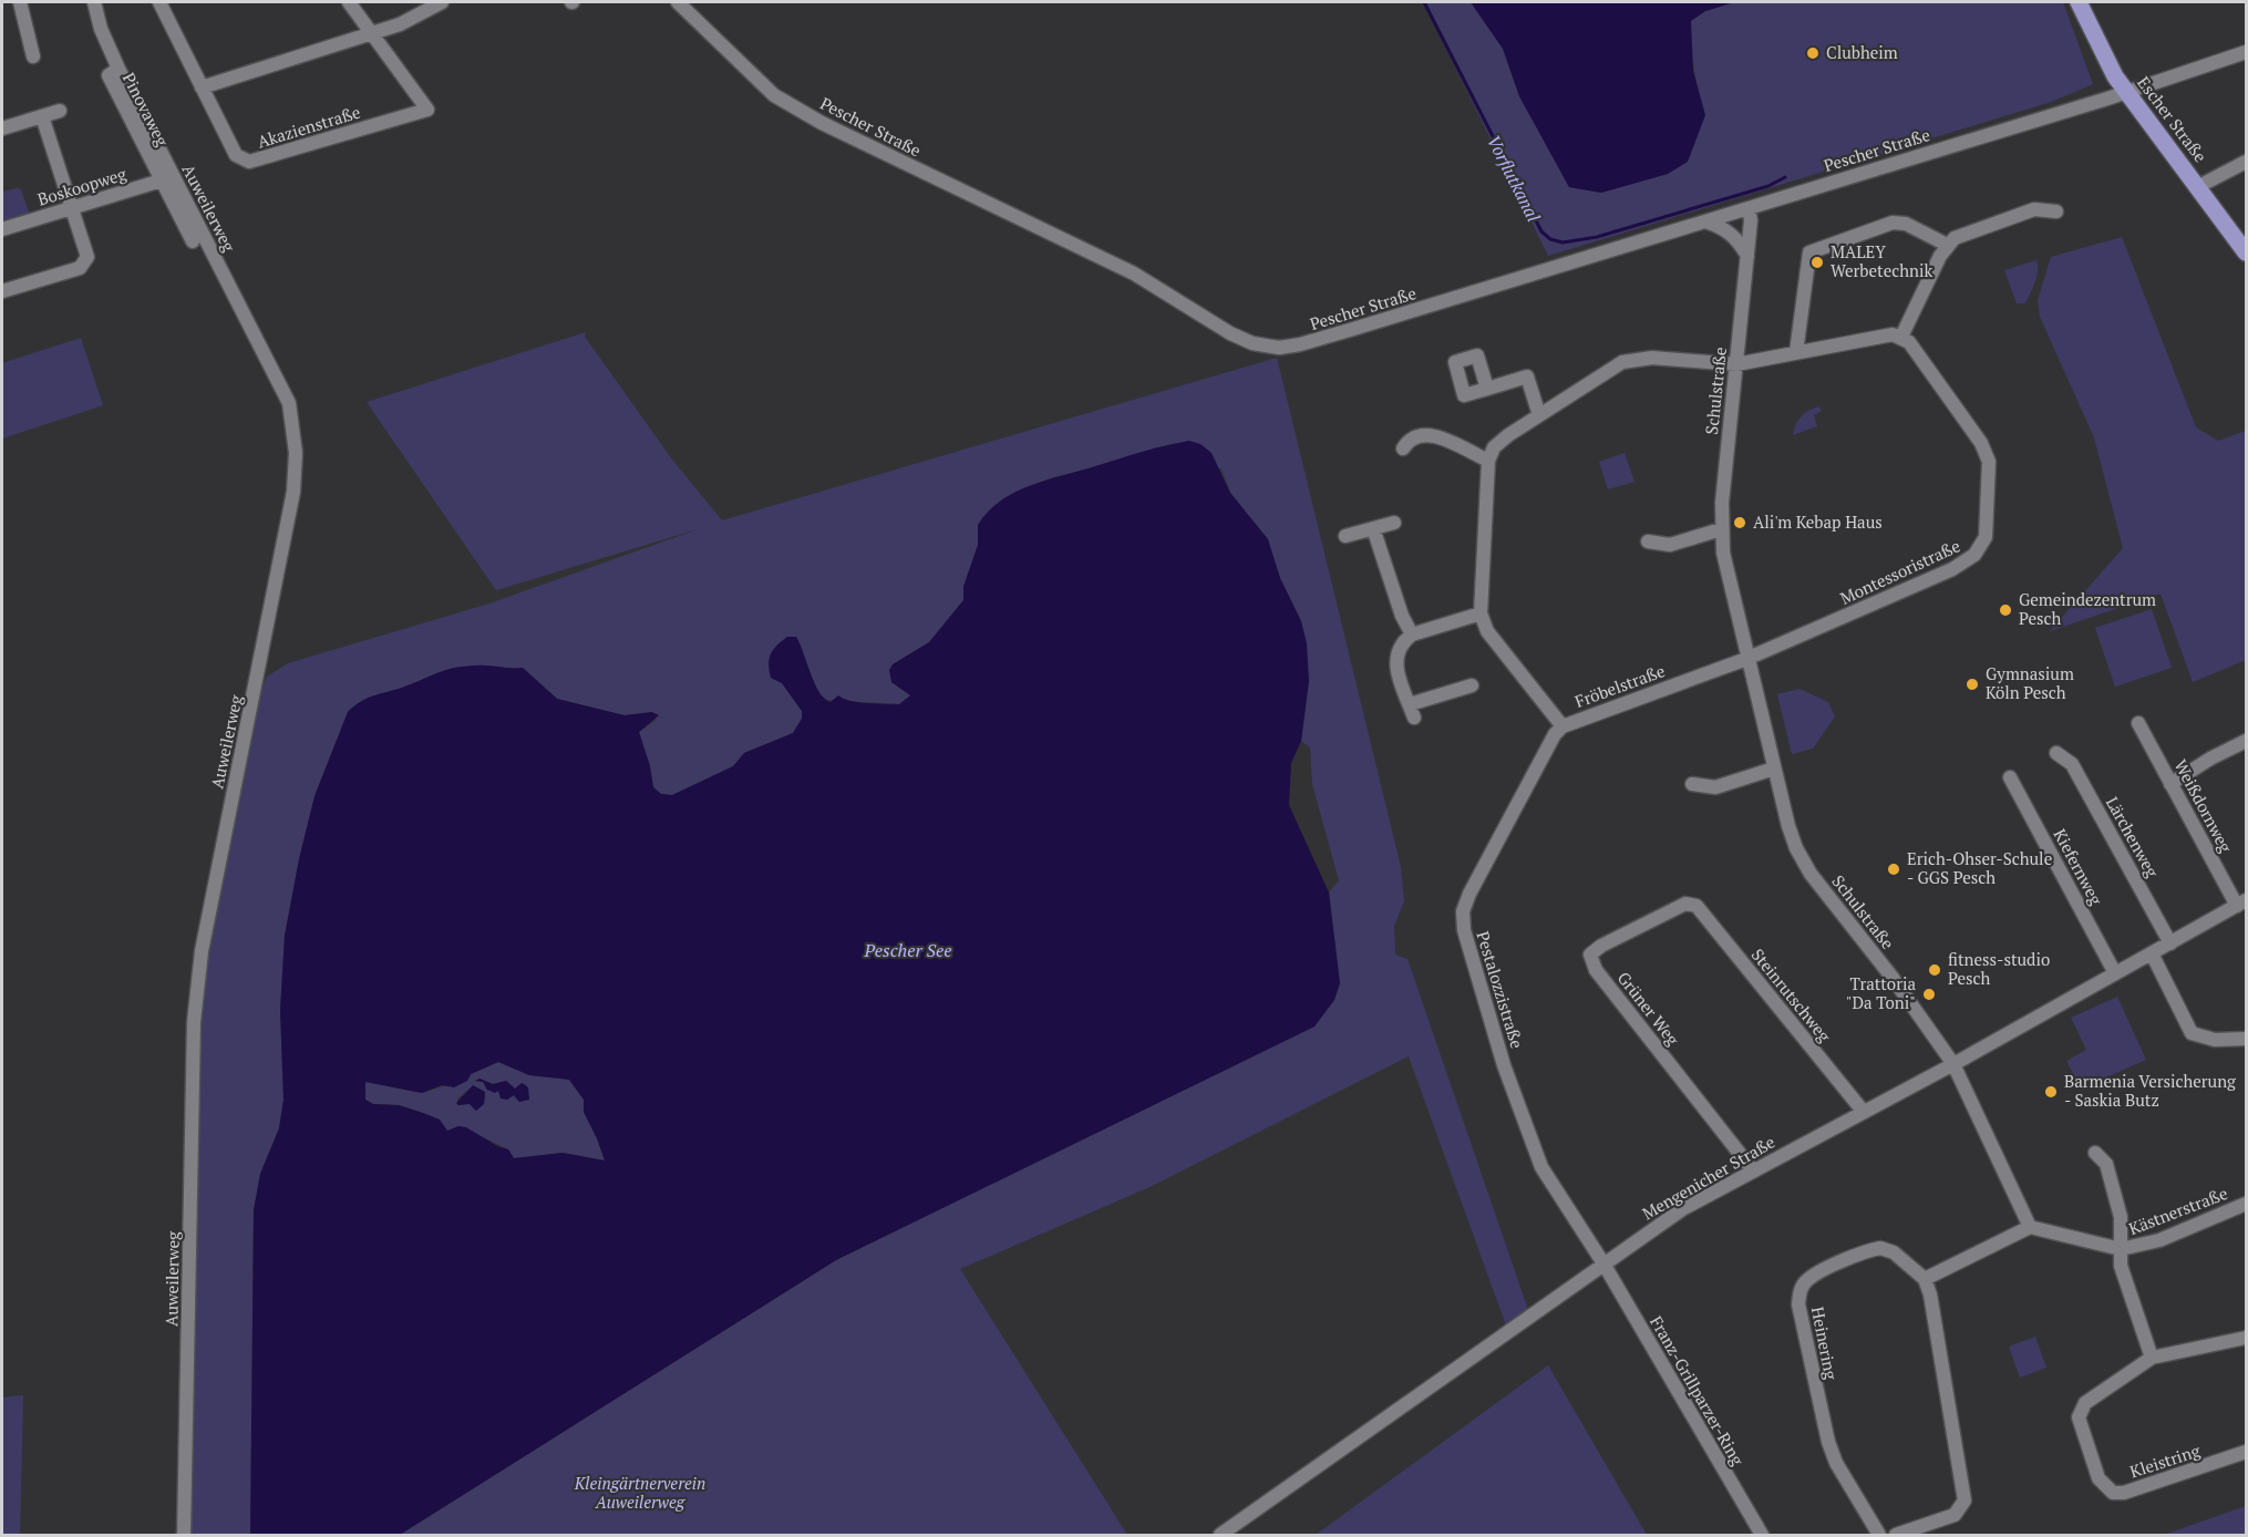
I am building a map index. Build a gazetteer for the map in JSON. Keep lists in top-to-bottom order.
{
  "streets": {
    "main road": ["Escher Straße"],
    "street": [
      "Akazienstraße",
      "Pescher Straße",
      "Boskoopweg",
      "Auweilerweg",
      "Schulstraße",
      "Montessoristraße",
      "Fröbelstraße",
      "Weißdornweg",
      "Lärchenweg",
      "Kiefernweg",
      "Pestalozzistraße",
      "Steinrutschweg",
      "Grüner Weg",
      "Mengenicher Straße",
      "Kästnerstraße",
      "Heinering",
      "Franz-Grillparzer-Ring",
      "Kleistring"
    ]
  },
  "crossings": [
    ["Escher Straße", "Pescher Straße"],
    ["Pescher Straße", "Schulstraße"],
    ["Boskoopweg", "Auweilerweg"],
    ["Schulstraße", "Montessoristraße"],
    ["Schulstraße", "Fröbelstraße"],
    ["Schulstraße", "Mengenicher Straße"],
    ["Montessoristraße", "Fröbelstraße"],
    ["Fröbelstraße", "Pestalozzistraße"],
    ["Weißdornweg", "Mengenicher Straße"],
    ["Lärchenweg", "Mengenicher Straße"],
    ["Kiefernweg", "Mengenicher Straße"],
    ["Pestalozzistraße", "Mengenicher Straße"],
    ["Pestalozzistraße", "Franz-Grillparzer-Ring"],
    ["Steinrutschweg", "Grüner Weg"],
    ["Steinrutschweg", "Mengenicher Straße"],
    ["Grüner Weg", "Mengenicher Straße"],
    ["Mengenicher Straße", "Franz-Grillparzer-Ring"]
  ],
  "water": ["Vorflutkanal", "Pescher See"],
  "parks": ["Kleingärtnerverein Auweilerweg"],
  "places": [
    "Clubheim",
    "MALEY Werbetechnik",
    "Ali'm Kebap Haus",
    "Gemeindezentrum Pesch",
    "Gymnasium Köln Pesch",
    "Erich-Ohser-Schule - GGS Pesch",
    "fitness-studio Pesch",
    "Trattoria \"Da Toni\"",
    "Barmenia Versicherung - Saskia Butz"
  ]
}
